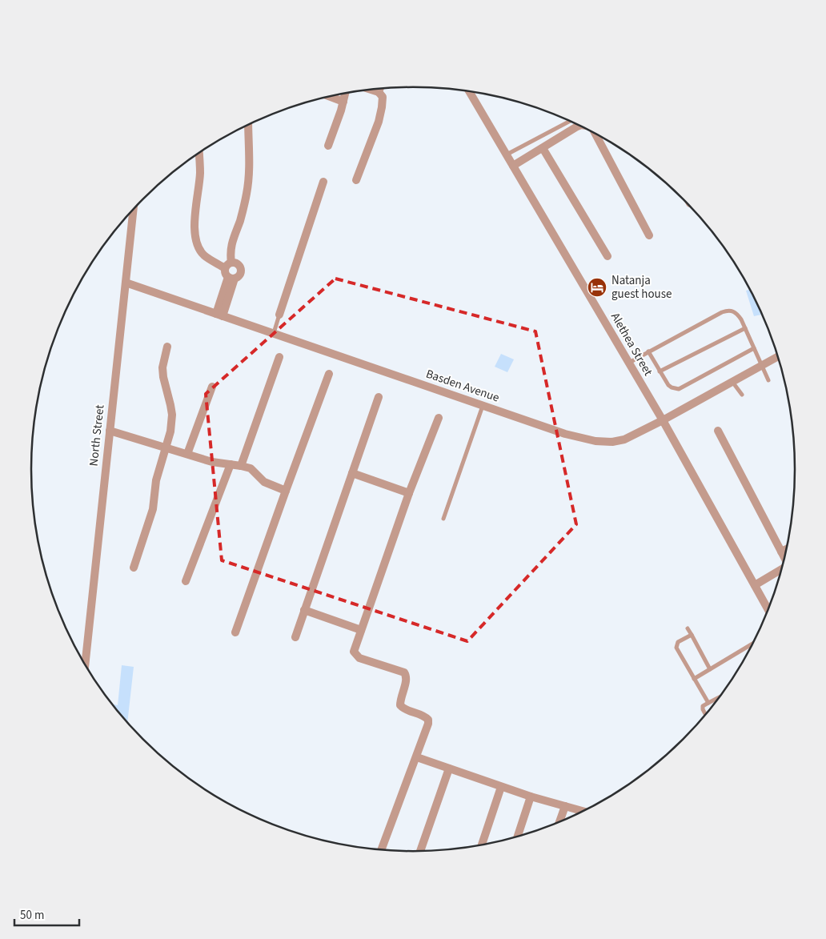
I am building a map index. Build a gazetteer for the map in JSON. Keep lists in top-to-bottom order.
{
  "streets": {
    "street": ["Alethea Street", "Basden Avenue", "North Street"]
  },
  "crossings": [
    ["Alethea Street", "Basden Avenue"],
    ["Basden Avenue", "North Street"]
  ],
  "places": {
    "hotel": ["Natanja guest house"]
  },
  "scale_bar": "50 m"
}
